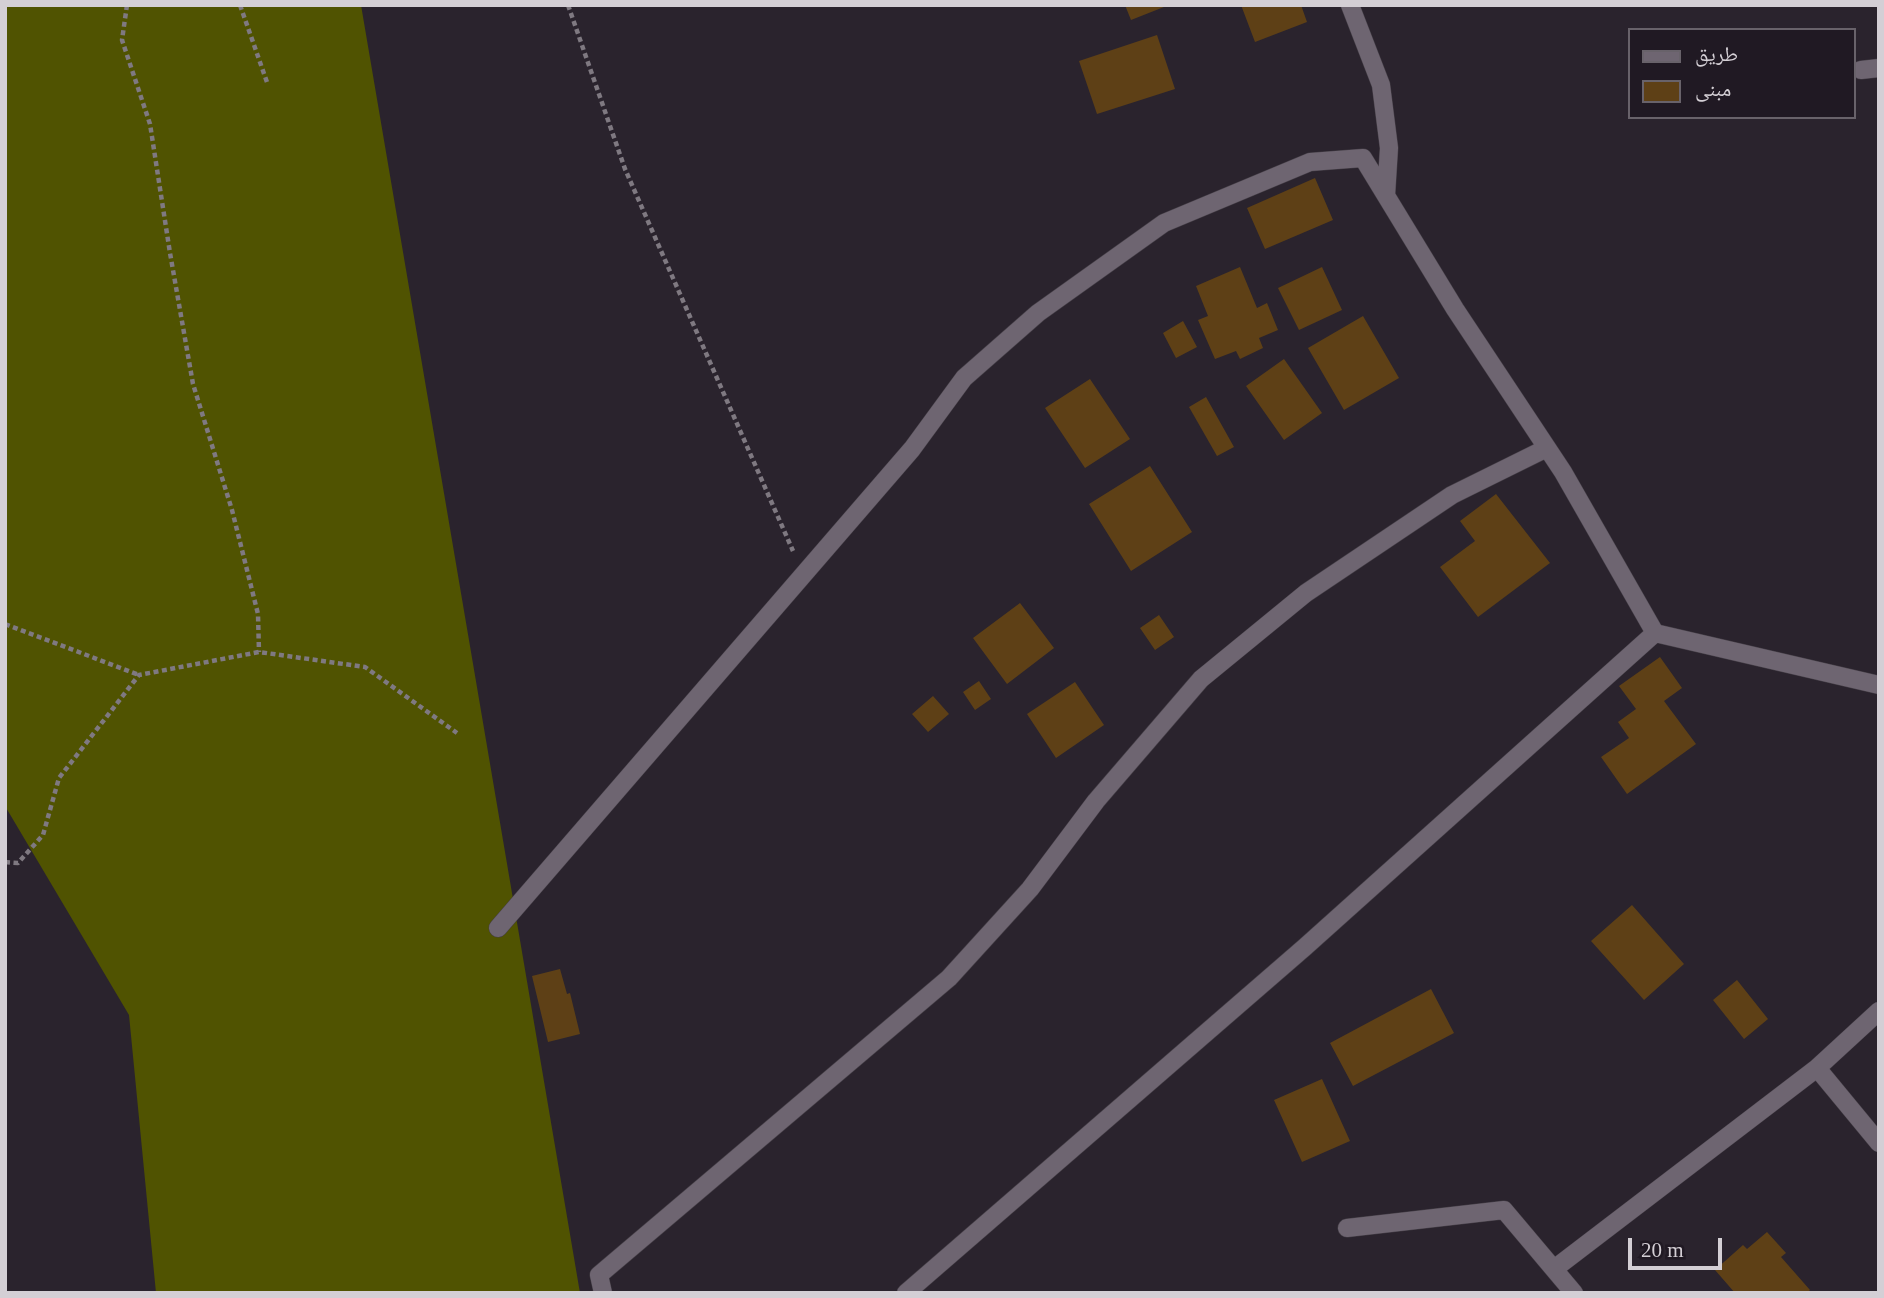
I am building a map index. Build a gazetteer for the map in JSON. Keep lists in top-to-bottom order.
{
  "legend": ["طريق", "مبنى"],
  "scale_bar": "20 m"
}
